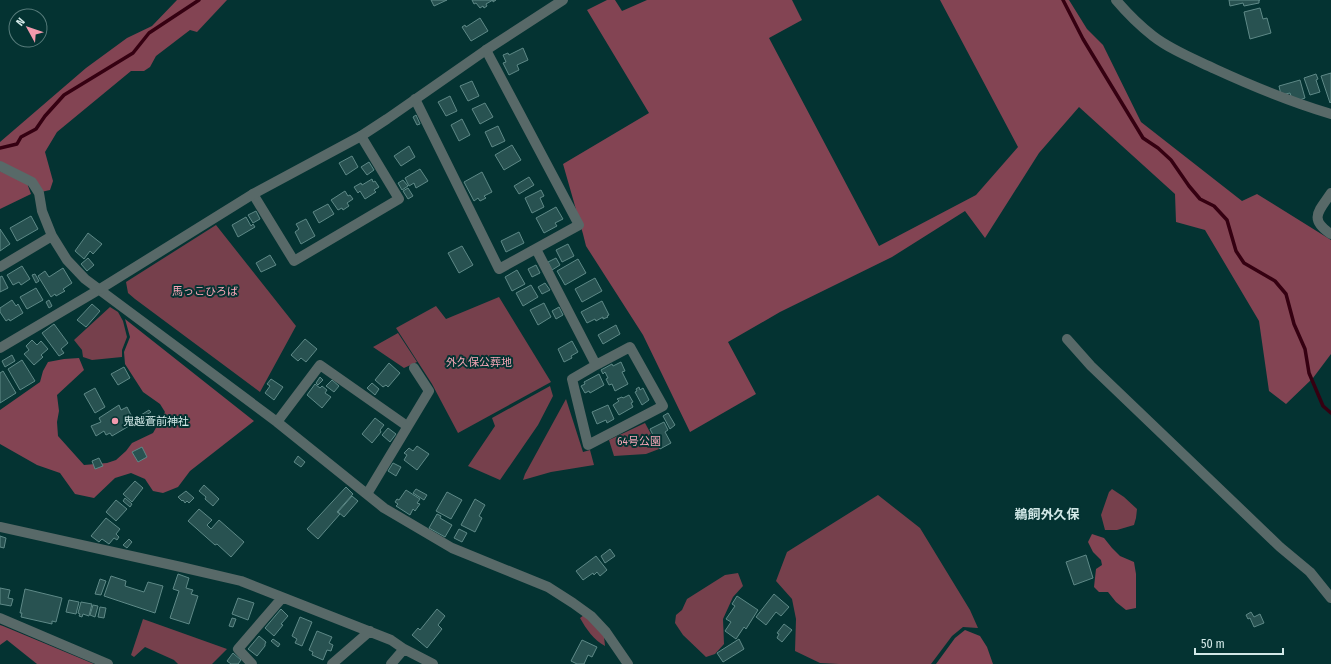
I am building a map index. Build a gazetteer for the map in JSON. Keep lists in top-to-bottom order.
{
  "districts": ["鵜飼外久保"],
  "parks": ["馬っこひろば", "外久保公葬地", "64号公園"],
  "places": ["鬼越蒼前神社"],
  "scale_bar": "50 m",
  "north": "top left"
}
